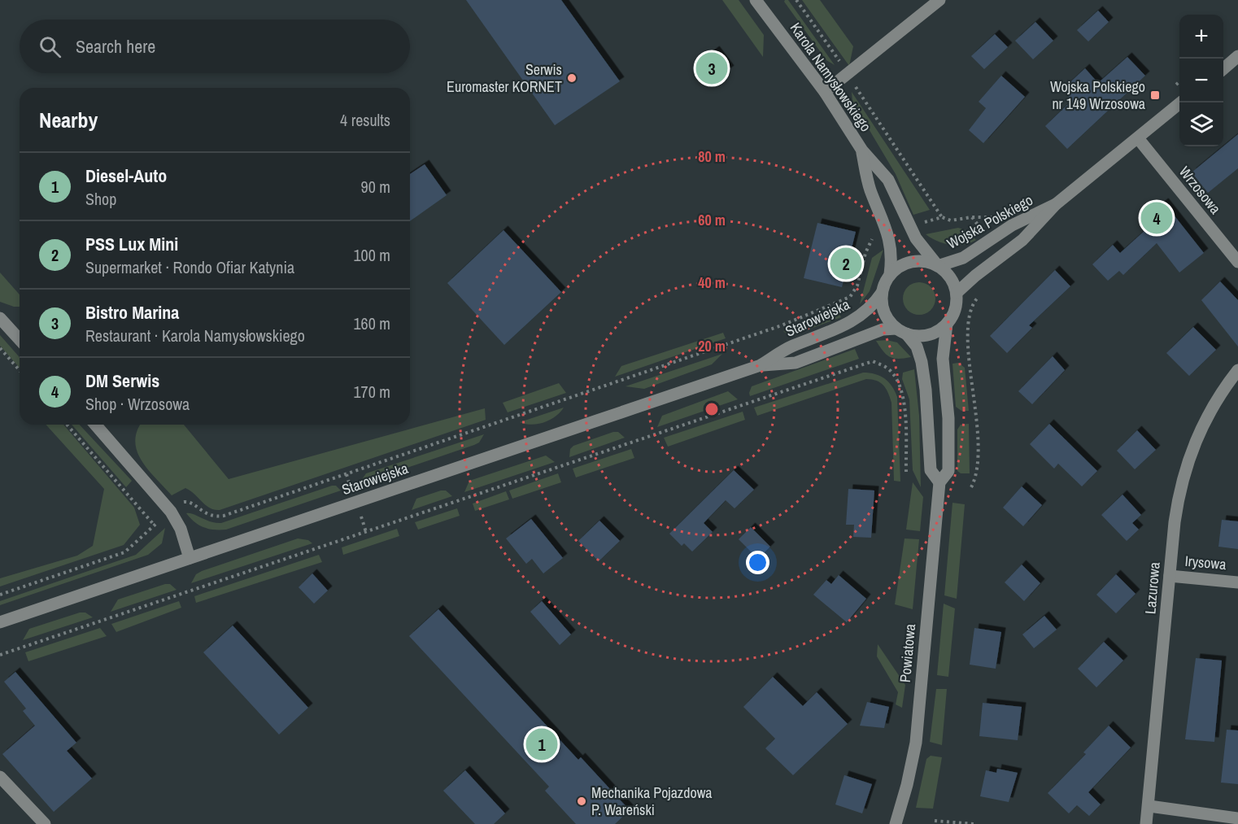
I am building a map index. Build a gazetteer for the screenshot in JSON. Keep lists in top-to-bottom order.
{
  "streets": {
    "street": [
      "Karola Namysłowskiego",
      "Wrzosowa",
      "Wojska Polskiego",
      "Starowiejska",
      "Irysowa",
      "Lazurowa",
      "Powiatowa"
    ]
  },
  "crossings": [
    ["Karola Namysłowskiego", "Wojska Polskiego"],
    ["Karola Namysłowskiego", "Starowiejska"],
    ["Karola Namysłowskiego", "Powiatowa"],
    ["Wrzosowa", "Wojska Polskiego"],
    ["Wojska Polskiego", "Starowiejska"],
    ["Wojska Polskiego", "Powiatowa"],
    ["Starowiejska", "Powiatowa"],
    ["Irysowa", "Lazurowa"]
  ],
  "places": {
    "other": ["Serwis Euromaster KORNET", "Mechanika Pojazdowa P. Wareński"],
    "transit": ["Wojska Polskiego nr 149 Wrzosowa"]
  },
  "page": {
    "map_buttons": ["+", "−"],
    "search": "Search here",
    "pins": [
      "3",
      "4",
      "2",
      "1"
    ],
    "heading": ["Nearby", "4 results"],
    "list": [
      {
        "mark": "1",
        "name": "Diesel-Auto",
        "note": "Shop",
        "value": "90 m"
      },
      {
        "mark": "2",
        "name": "PSS Lux Mini",
        "note": "Supermarket · Rondo Ofiar Katynia",
        "value": "100 m"
      },
      {
        "mark": "3",
        "name": "Bistro Marina",
        "note": "Restaurant · Karola Namysłowskiego",
        "value": "160 m"
      },
      {
        "mark": "4",
        "name": "DM Serwis",
        "note": "Shop · Wrzosowa",
        "value": "170 m"
      }
    ]
  },
  "rings": [
    "80 m",
    "60 m",
    "40 m",
    "20 m"
  ]
}
